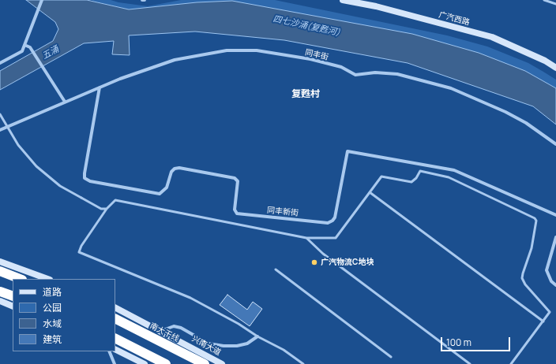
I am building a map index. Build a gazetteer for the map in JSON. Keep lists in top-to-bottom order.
{
  "streets": {
    "highway": ["南大干线"],
    "street": [
      "广汽西路",
      "同丰街",
      "同丰新街",
      "兴南大道"
    ]
  },
  "crossings": [
    ["同丰街", "同丰新街"]
  ],
  "districts": ["复甦村"],
  "water": ["四七沙涌(复甦河)", "五涌"],
  "places": ["广汽物流C地块"],
  "legend": [
    "道路",
    "公园",
    "水域",
    "建筑"
  ],
  "scale_bar": "100 m"
}
